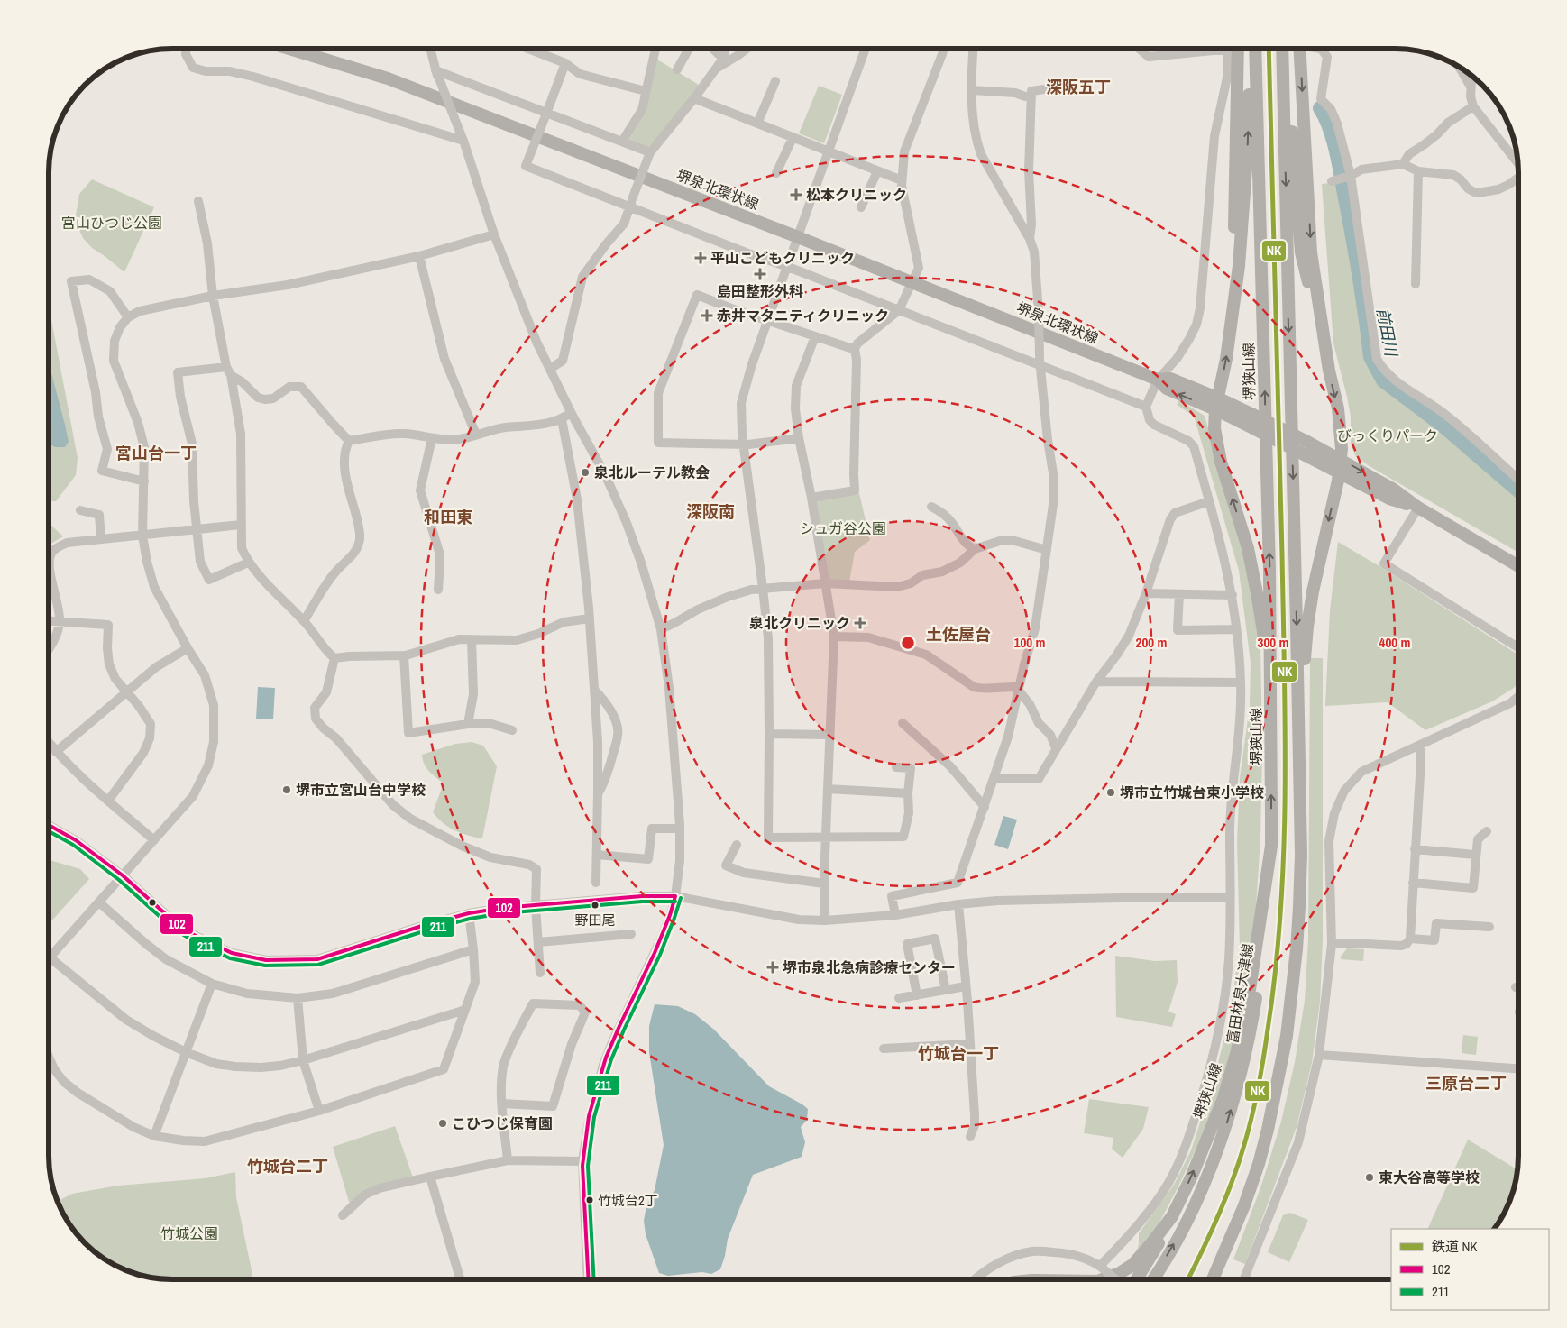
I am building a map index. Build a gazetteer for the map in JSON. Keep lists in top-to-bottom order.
{
  "streets": {
    "main road": ["堺泉北環状線", "堺狭山線", "富田林泉大津線"]
  },
  "crossings": [
    ["堺狭山線", "富田林泉大津線"]
  ],
  "districts": [
    "深阪五丁",
    "宮山台一丁",
    "深阪南",
    "和田東",
    "土佐屋台",
    "竹城台一丁",
    "三原台二丁",
    "竹城台二丁"
  ],
  "water": ["前田川"],
  "parks": [
    "宮山ひつじ公園",
    "びっくりパーク",
    "シュガ谷公園",
    "竹城公園"
  ],
  "places": {
    "health": [
      "松本クリニック",
      "平山こどもクリニック",
      "島田整形外科",
      "赤井マタニティクリニック",
      "泉北クリニック",
      "堺市泉北急病診療センター"
    ],
    "other": [
      "泉北ルーテル教会",
      "堺市立宮山台中学校",
      "堺市立竹城台東小学校",
      "野田尾",
      "こひつじ保育園",
      "東大谷高等学校",
      "竹城台2丁"
    ]
  },
  "lines": ["rail line NK", "transit line 102", "transit line 211"],
  "legend": ["鉄道 NK", "102", "211"],
  "rings": [
    "100 m",
    "200 m",
    "300 m",
    "400 m"
  ]
}
